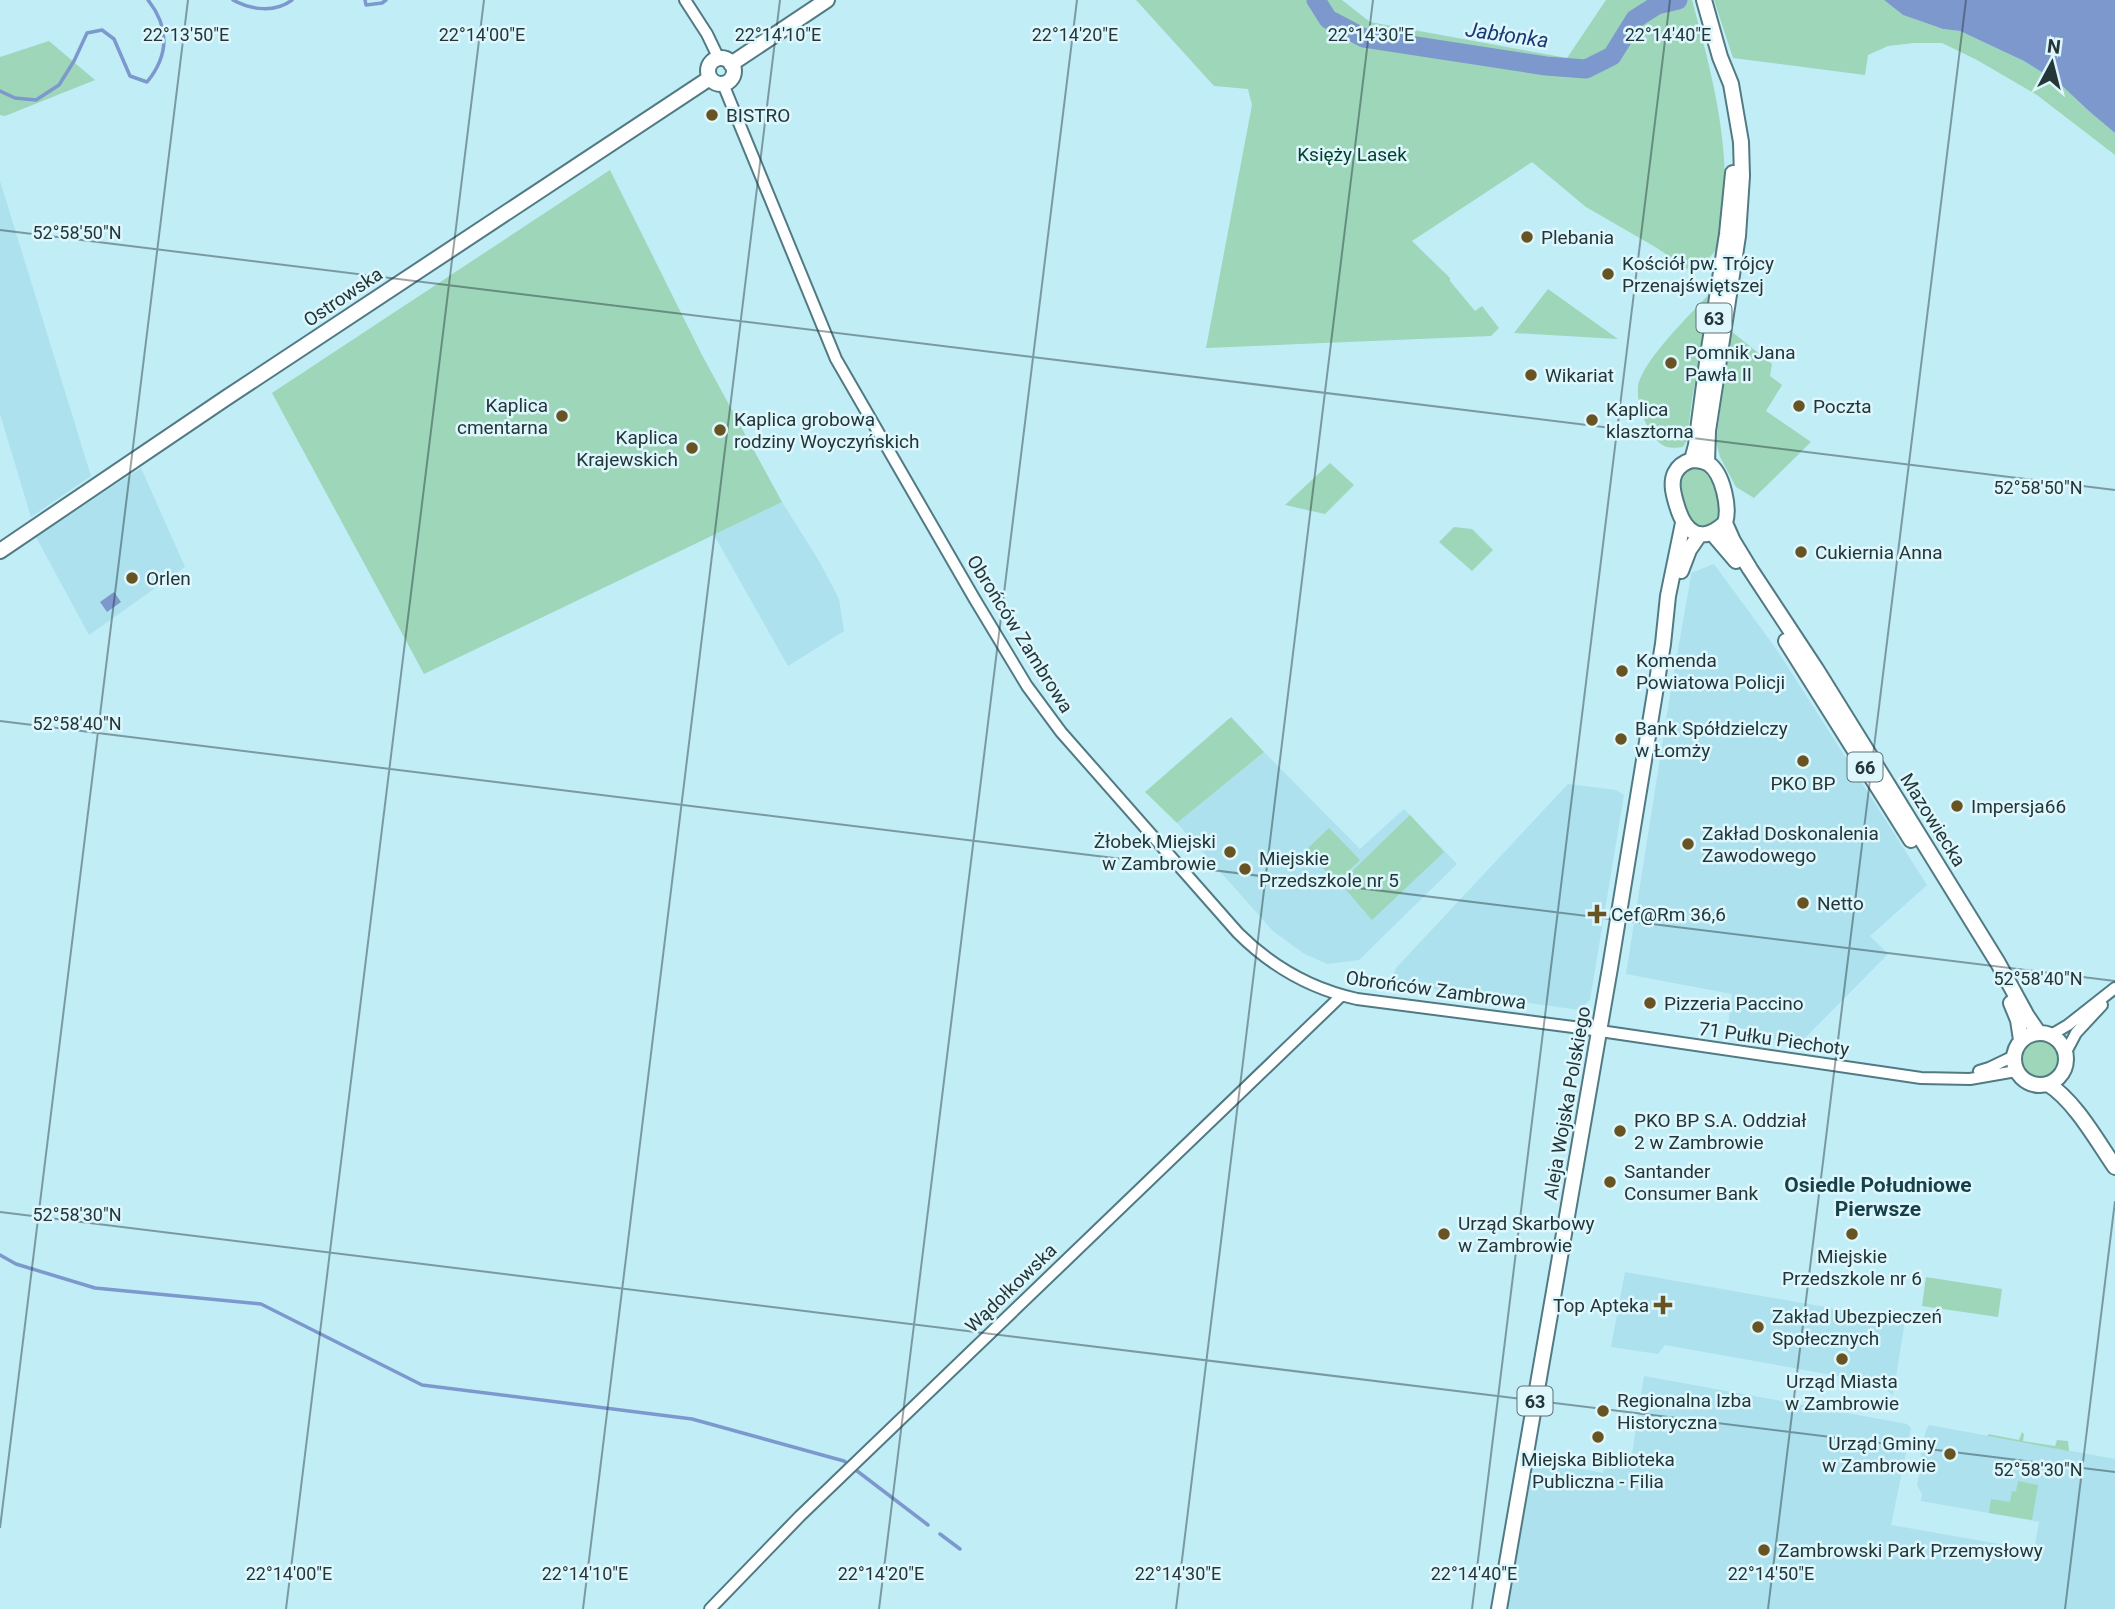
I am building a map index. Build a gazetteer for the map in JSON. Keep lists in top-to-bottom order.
{
  "streets": {
    "main road": [
      "Ostrowska",
      "63",
      "66",
      "Mazowiecka",
      "Aleja Wojska Polskiego"
    ],
    "street": ["Obrońców Zambrowa", "71 Pułku Piechoty", "Wądołkowska"]
  },
  "crossings": [
    ["Ostrowska", "Obrońców Zambrowa"],
    ["63", "Mazowiecka"],
    ["63", "Aleja Wojska Polskiego"],
    ["Obrońców Zambrowa", "71 Pułku Piechoty"],
    ["Obrońców Zambrowa", "Aleja Wojska Polskiego"],
    ["Obrońców Zambrowa", "Wądołkowska"],
    ["Mazowiecka", "71 Pułku Piechoty"],
    ["Mazowiecka", "Aleja Wojska Polskiego"],
    ["71 Pułku Piechoty", "Aleja Wojska Polskiego"]
  ],
  "districts": ["Osiedle Południowe Pierwsze"],
  "water": ["Jabłonka"],
  "parks": ["Księży Lasek"],
  "places": {
    "other": [
      "BISTRO",
      "Plebania",
      "Kościół pw. Trójcy Przenajświętszej",
      "Pomnik Jana Pawła II",
      "Wikariat",
      "Poczta",
      "Kaplica cmentarna",
      "Kaplica klasztorna",
      "Kaplica grobowa rodziny Woyczyńskich",
      "Kaplica Krajewskich",
      "Cukiernia Anna",
      "Orlen",
      "Komenda Powiatowa Policji",
      "Bank Spółdzielczy w Łomży",
      "PKO BP",
      "Impersja66",
      "Zakład Doskonalenia Zawodowego",
      "Żłobek Miejski w Zambrowie",
      "Miejskie Przedszkole nr 5",
      "Netto",
      "Pizzeria Paccino",
      "PKO BP S.A. Oddział 2 w Zambrowie",
      "Santander Consumer Bank",
      "Urząd Skarbowy w Zambrowie",
      "Miejskie Przedszkole nr 6",
      "Zakład Ubezpieczeń Społecznych",
      "Urząd Miasta w Zambrowie",
      "Regionalna Izba Historyczna",
      "Miejska Biblioteka Publiczna - Filia",
      "Urząd Gminy w Zambrowie",
      "Zambrowski Park Przemysłowy"
    ],
    "health": ["Cef@Rm 36,6", "Top Apteka"]
  },
  "north": "top",
  "coordinates": [
    "22°13'50\"E",
    "22°14'00\"E",
    "22°14'10\"E",
    "22°14'20\"E",
    "22°14'30\"E",
    "22°14'40\"E",
    "52°58'50\"N",
    "52°58'40\"N",
    "52°58'30\"N",
    "22°14'50\"E"
  ]
}
